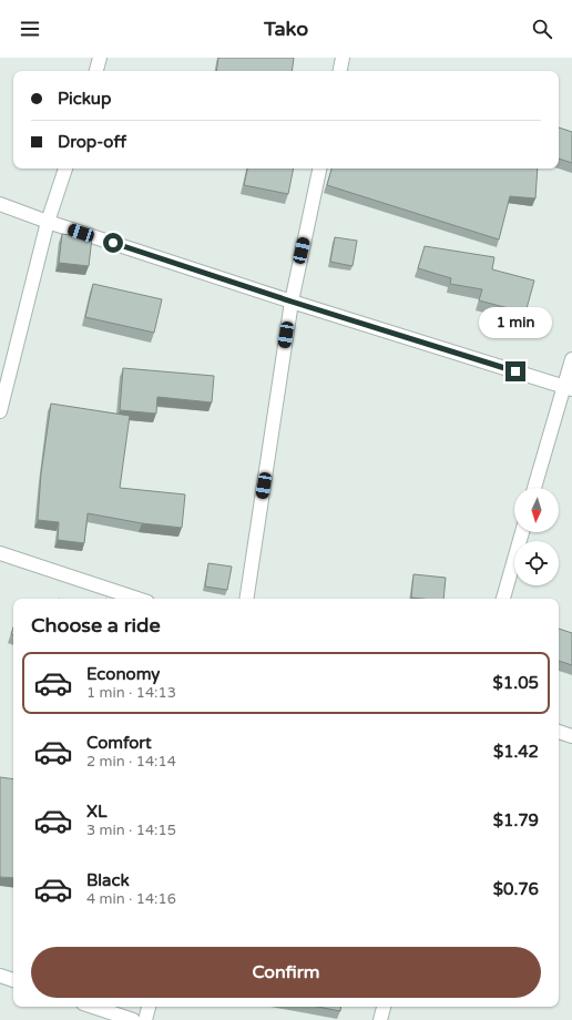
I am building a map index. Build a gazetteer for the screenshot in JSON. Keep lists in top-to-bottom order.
{
  "north": "bottom",
  "page": {
    "header": "Tako",
    "banner": ["Pickup", "Drop-off"],
    "bubble": "1 min",
    "heading": "Choose a ride",
    "list": [
      {
        "name": "Economy",
        "note": "1 min · 14:13",
        "value": "$1.05"
      },
      {
        "name": "Comfort",
        "note": "2 min · 14:14",
        "value": "$1.42"
      },
      {
        "name": "XL",
        "note": "3 min · 14:15",
        "value": "$1.79"
      },
      {
        "name": "Black",
        "note": "4 min · 14:16",
        "value": "$0.76"
      }
    ],
    "buttons": "Confirm"
  }
}
